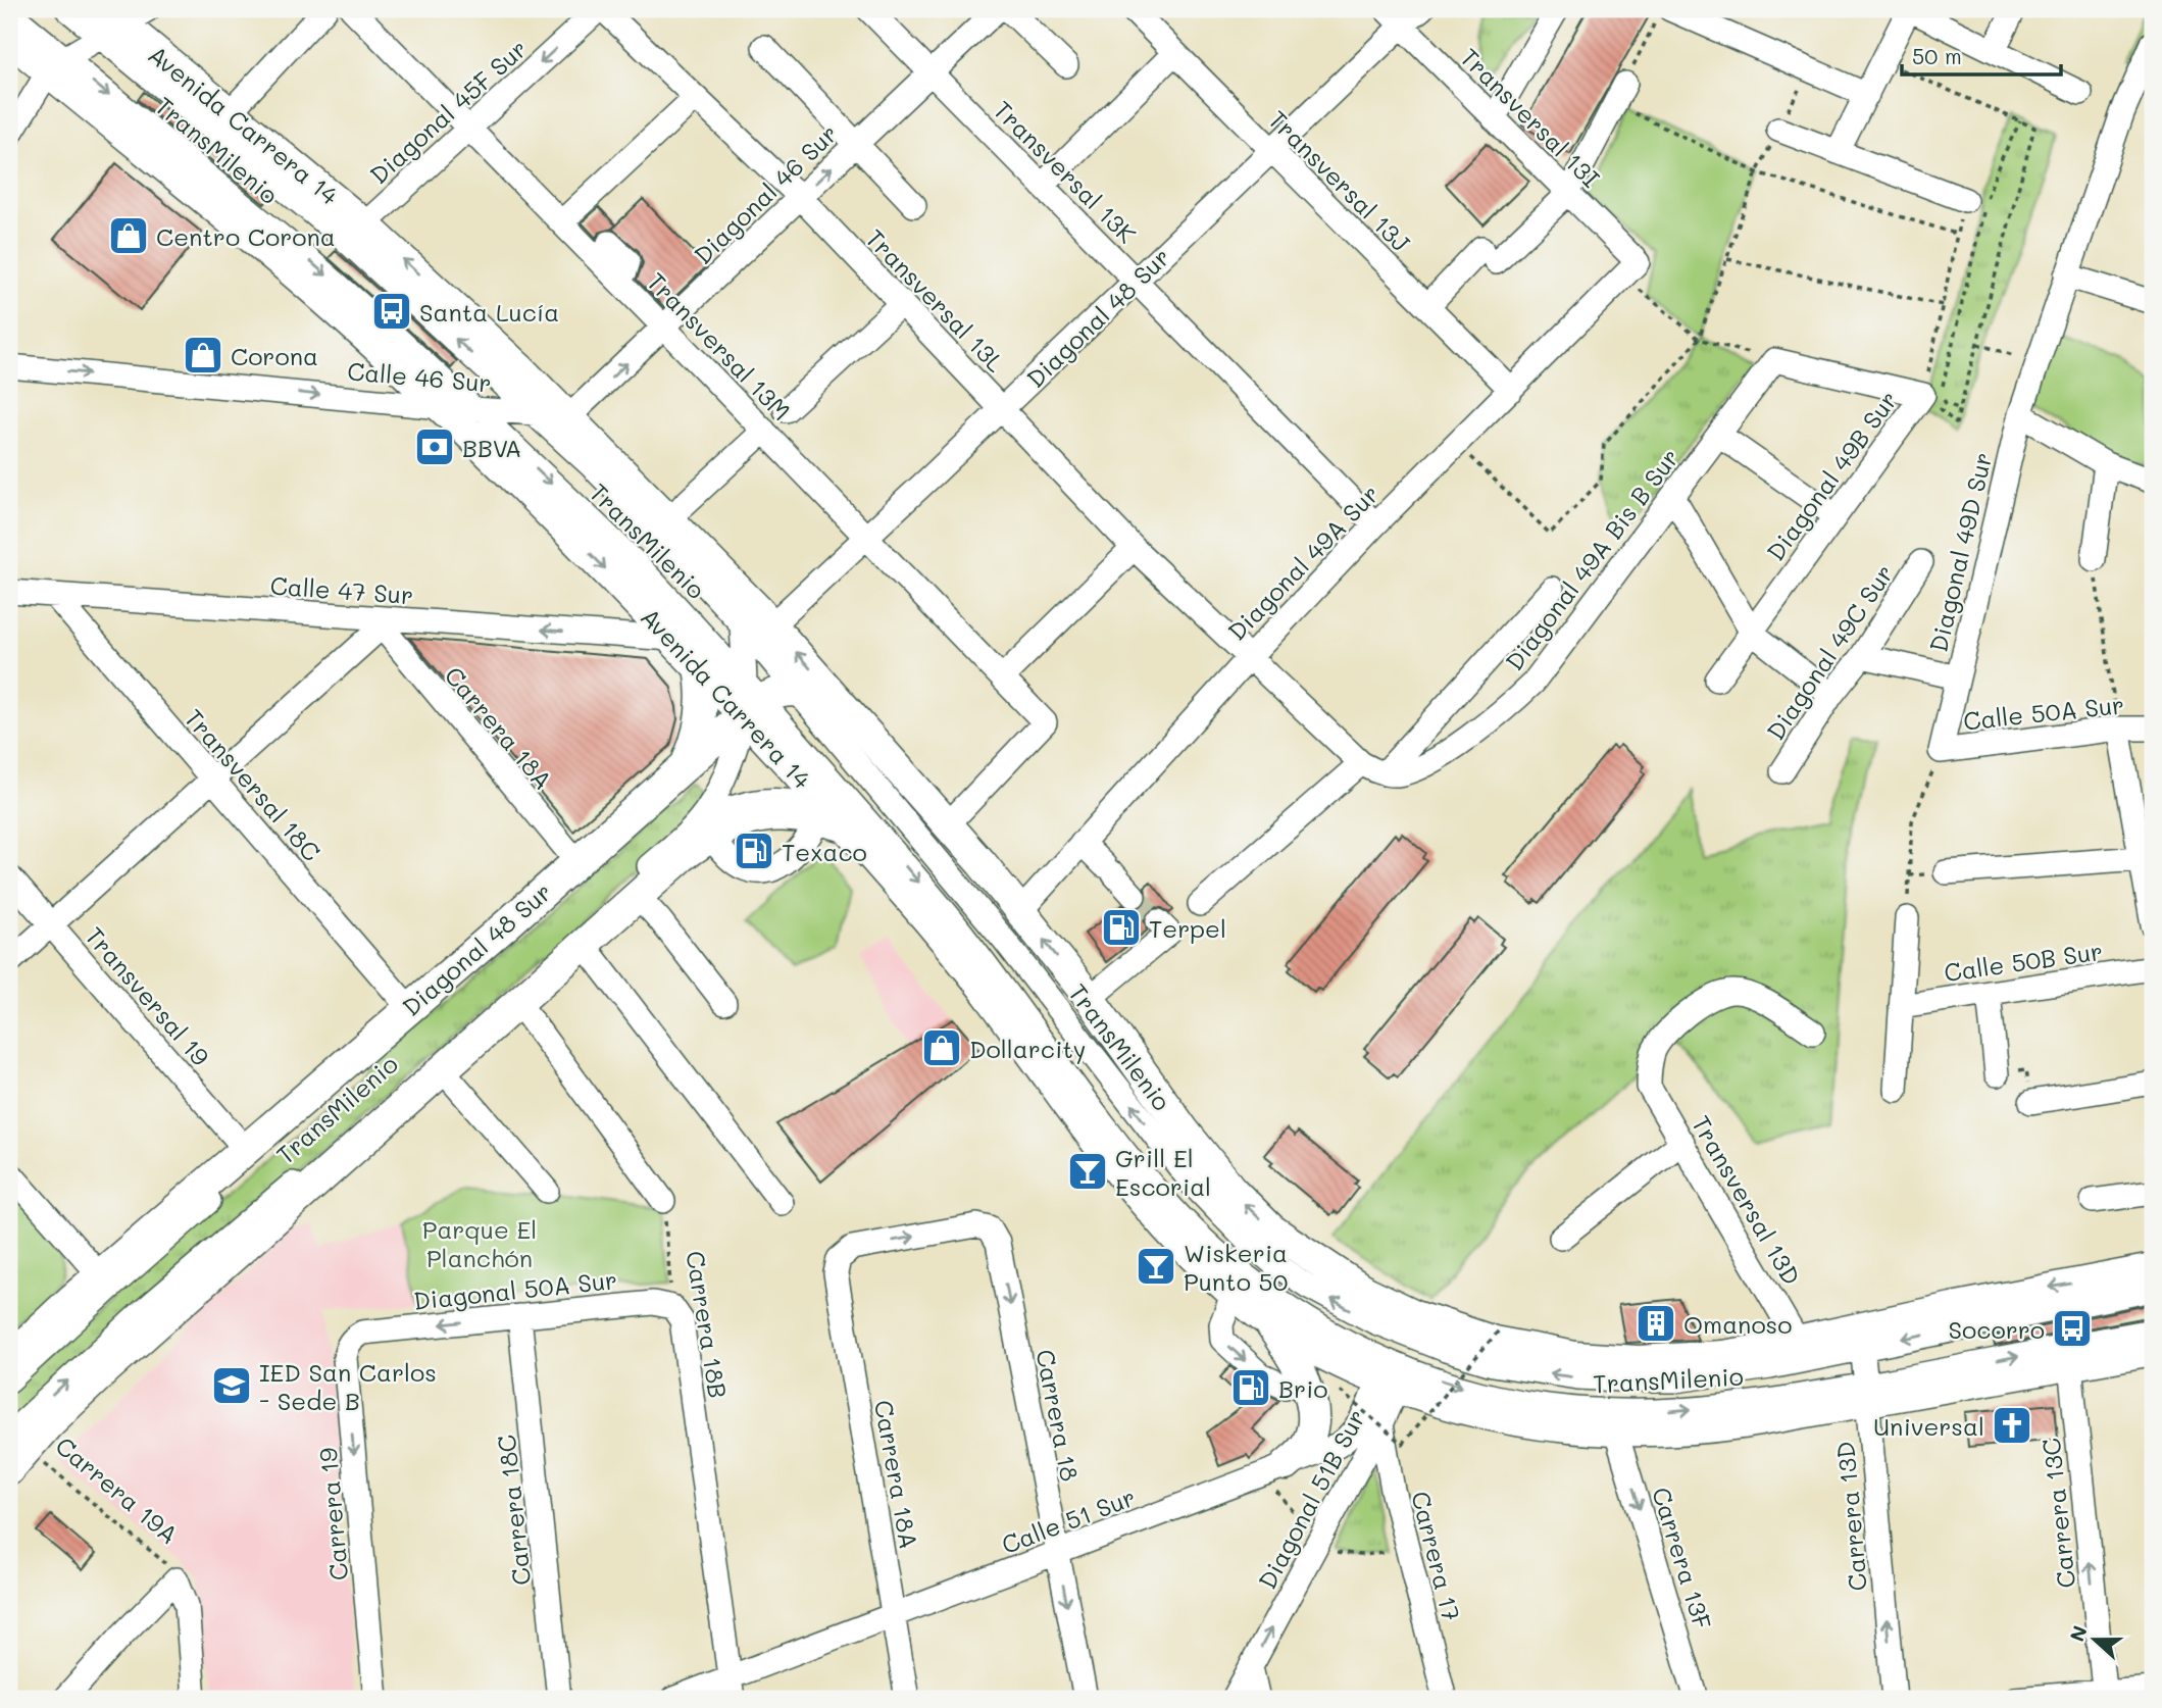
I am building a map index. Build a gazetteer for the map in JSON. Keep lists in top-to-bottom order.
{
  "streets": {
    "main road": ["Avenida Carrera 14", "Diagonal 48 Sur"],
    "street": [
      "Diagonal 45F Sur",
      "Transversal 13I",
      "TransMilenio",
      "Transversal 13K",
      "Transversal 13J",
      "Diagonal 46 Sur",
      "Transversal 13L",
      "Transversal 13M",
      "Calle 46 Sur",
      "Diagonal 49B Sur",
      "Diagonal 49D Sur",
      "Diagonal 49A Bis B Sur",
      "Diagonal 49A Sur",
      "Calle 47 Sur",
      "Diagonal 49C Sur",
      "Calle 50A Sur",
      "Carrera 18A",
      "Transversal 18C",
      "Calle 50B Sur",
      "Transversal 19",
      "Transversal 13D",
      "Diagonal 50A Sur",
      "Carrera 18B",
      "Carrera 18",
      "Carrera 19A",
      "Diagonal 51B Sur",
      "Carrera 18C",
      "Carrera 13C",
      "Carrera 19",
      "Carrera 13D",
      "Calle 51 Sur",
      "Carrera 17",
      "Carrera 13F"
    ]
  },
  "crossings": [
    ["Diagonal 45F Sur", "Avenida Carrera 14"],
    ["Diagonal 45F Sur", "Transversal 13L"],
    ["Diagonal 45F Sur", "Transversal 13M"],
    ["Transversal 13I", "Diagonal 48 Sur"],
    ["Transversal 13I", "Diagonal 49A Sur"],
    ["Avenida Carrera 14", "TransMilenio"],
    ["Avenida Carrera 14", "Diagonal 46 Sur"],
    ["Avenida Carrera 14", "Diagonal 48 Sur"],
    ["Avenida Carrera 14", "Transversal 13M"],
    ["Avenida Carrera 14", "Calle 46 Sur"],
    ["Avenida Carrera 14", "Diagonal 49A Sur"],
    ["Avenida Carrera 14", "Calle 47 Sur"],
    ["Avenida Carrera 14", "Transversal 13D"],
    ["Avenida Carrera 14", "Diagonal 51B Sur"],
    ["Avenida Carrera 14", "Carrera 13C"],
    ["Avenida Carrera 14", "Carrera 13D"],
    ["Avenida Carrera 14", "Calle 51 Sur"],
    ["Avenida Carrera 14", "Carrera 13F"],
    ["TransMilenio", "Diagonal 48 Sur"],
    ["TransMilenio", "Calle 46 Sur"],
    ["TransMilenio", "Carrera 19A"],
    ["TransMilenio", "Diagonal 51B Sur"],
    ["TransMilenio", "Carrera 13D"],
    ["TransMilenio", "Calle 51 Sur"],
    ["Transversal 13K", "Diagonal 46 Sur"],
    ["Transversal 13K", "Diagonal 48 Sur"],
    ["Transversal 13K", "Diagonal 49A Sur"],
    ["Transversal 13J", "Diagonal 48 Sur"],
    ["Transversal 13J", "Diagonal 49A Sur"],
    ["Diagonal 46 Sur", "Transversal 13L"],
    ["Diagonal 46 Sur", "Transversal 13M"],
    ["Diagonal 46 Sur", "Calle 46 Sur"],
    ["Transversal 13L", "Diagonal 48 Sur"],
    ["Transversal 13L", "Diagonal 49A Bis B Sur"],
    ["Transversal 13L", "Diagonal 49A Sur"],
    ["Diagonal 48 Sur", "Transversal 13M"],
    ["Diagonal 48 Sur", "Carrera 18A"],
    ["Diagonal 48 Sur", "Transversal 18C"],
    ["Diagonal 48 Sur", "Transversal 19"],
    ["Diagonal 49D Sur", "Calle 50A Sur"],
    ["Calle 47 Sur", "Carrera 18A"],
    ["Calle 47 Sur", "Transversal 18C"],
    ["Carrera 18A", "Carrera 18"],
    ["Carrera 18A", "Calle 51 Sur"],
    ["Diagonal 50A Sur", "Carrera 18B"],
    ["Diagonal 50A Sur", "Carrera 18C"],
    ["Diagonal 50A Sur", "Carrera 19"],
    ["Carrera 18B", "Calle 51 Sur"],
    ["Carrera 18", "Calle 51 Sur"],
    ["Diagonal 51B Sur", "Calle 51 Sur"],
    ["Diagonal 51B Sur", "Carrera 17"]
  ],
  "one_way": [
    "Calle 46 Sur",
    "Calle 47 Sur",
    "Diagonal 50A Sur",
    "Carrera 18",
    "Carrera 13C",
    "Carrera 19",
    "Carrera 13D",
    "Carrera 13F"
  ],
  "parks": ["Parque El Planchón"],
  "places": {
    "shop": ["Centro Corona", "Corona", "Dollarcity"],
    "bus stop": ["Santa Lucía", "Socorro"],
    "bank": ["BBVA"],
    "fuel station": ["Texaco", "Terpel", "Brio"],
    "bar": ["Grill El Escorial", "Wiskeria Punto 50"],
    "building": ["Omanoso"],
    "school or university": ["IED San Carlos - Sede B"],
    "church": ["Universal"]
  },
  "scale_bar": "50 m",
  "north": "left"
}
